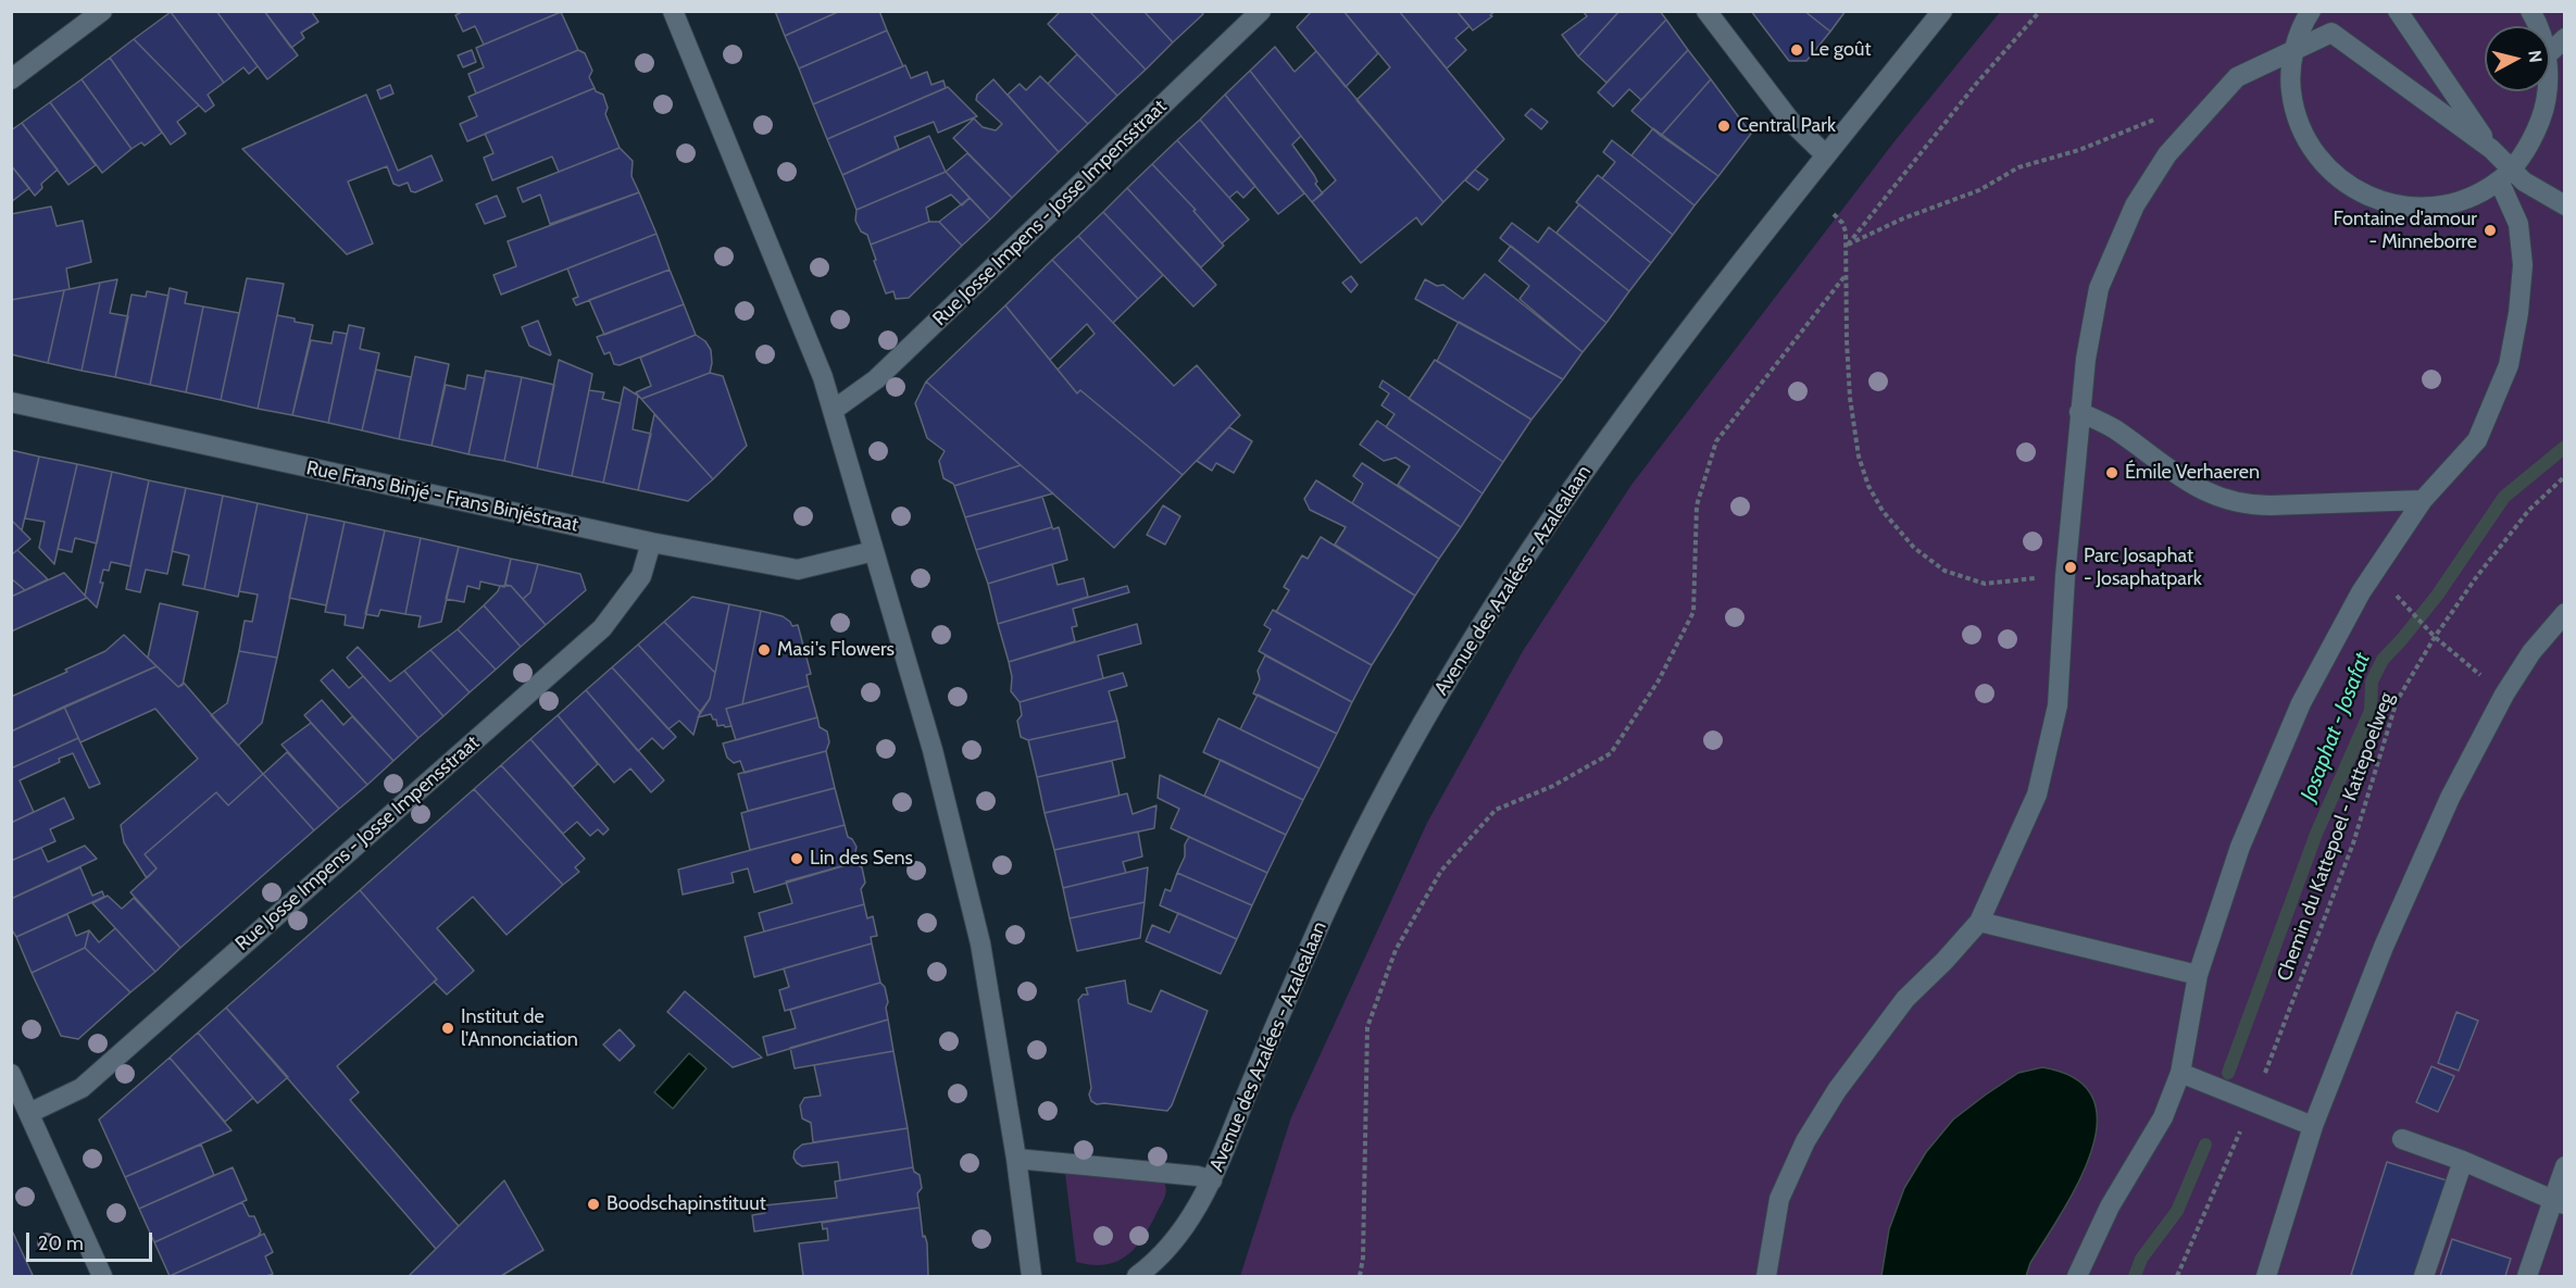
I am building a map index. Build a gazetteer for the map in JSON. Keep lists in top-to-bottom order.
{
  "streets": {
    "street": ["Rue Josse Impens - Josse Impensstraat", "Rue Frans Binjé - Frans Binjéstraat", "Avenue des Azalées - Azalealaan"],
    "path": ["Chemin du Kattepoel - Kattepoelweg"]
  },
  "crossings": [
    ["Rue Josse Impens - Josse Impensstraat", "Rue Frans Binjé - Frans Binjéstraat"]
  ],
  "water": ["Josaphat - Josafat"],
  "places": [
    "Le goût",
    "Central Park",
    "Fontaine d'amour - Minneborre",
    "Émile Verhaeren",
    "Parc Josaphat - Josaphatpark",
    "Masi's Flowers",
    "Lin des Sens",
    "Institut de l'Annonciation",
    "Boodschapinstituut"
  ],
  "scale_bar": "20 m",
  "north": "right"
}
